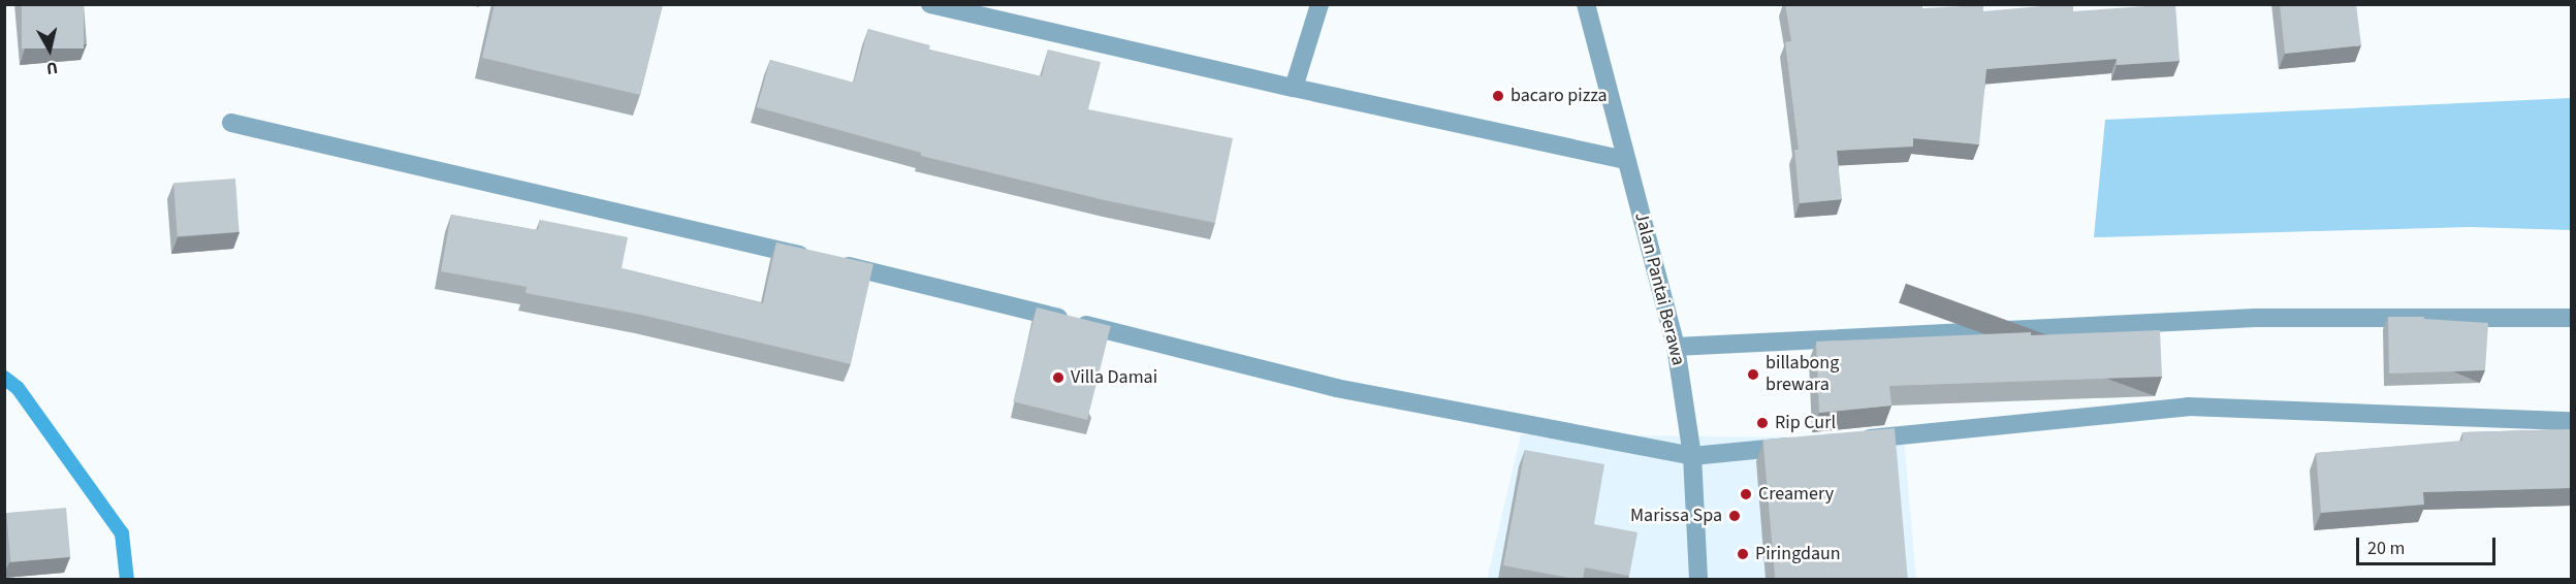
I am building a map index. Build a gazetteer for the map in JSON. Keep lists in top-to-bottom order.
{
  "streets": {
    "street": ["Jalan Pantai Berawa"]
  },
  "places": [
    "bacaro pizza",
    "billabong brewara",
    "Villa Damai",
    "Rip Curl",
    "Creamery",
    "Marissa Spa",
    "Piringdaun"
  ],
  "scale_bar": "20 m",
  "north": "bottom"
}
